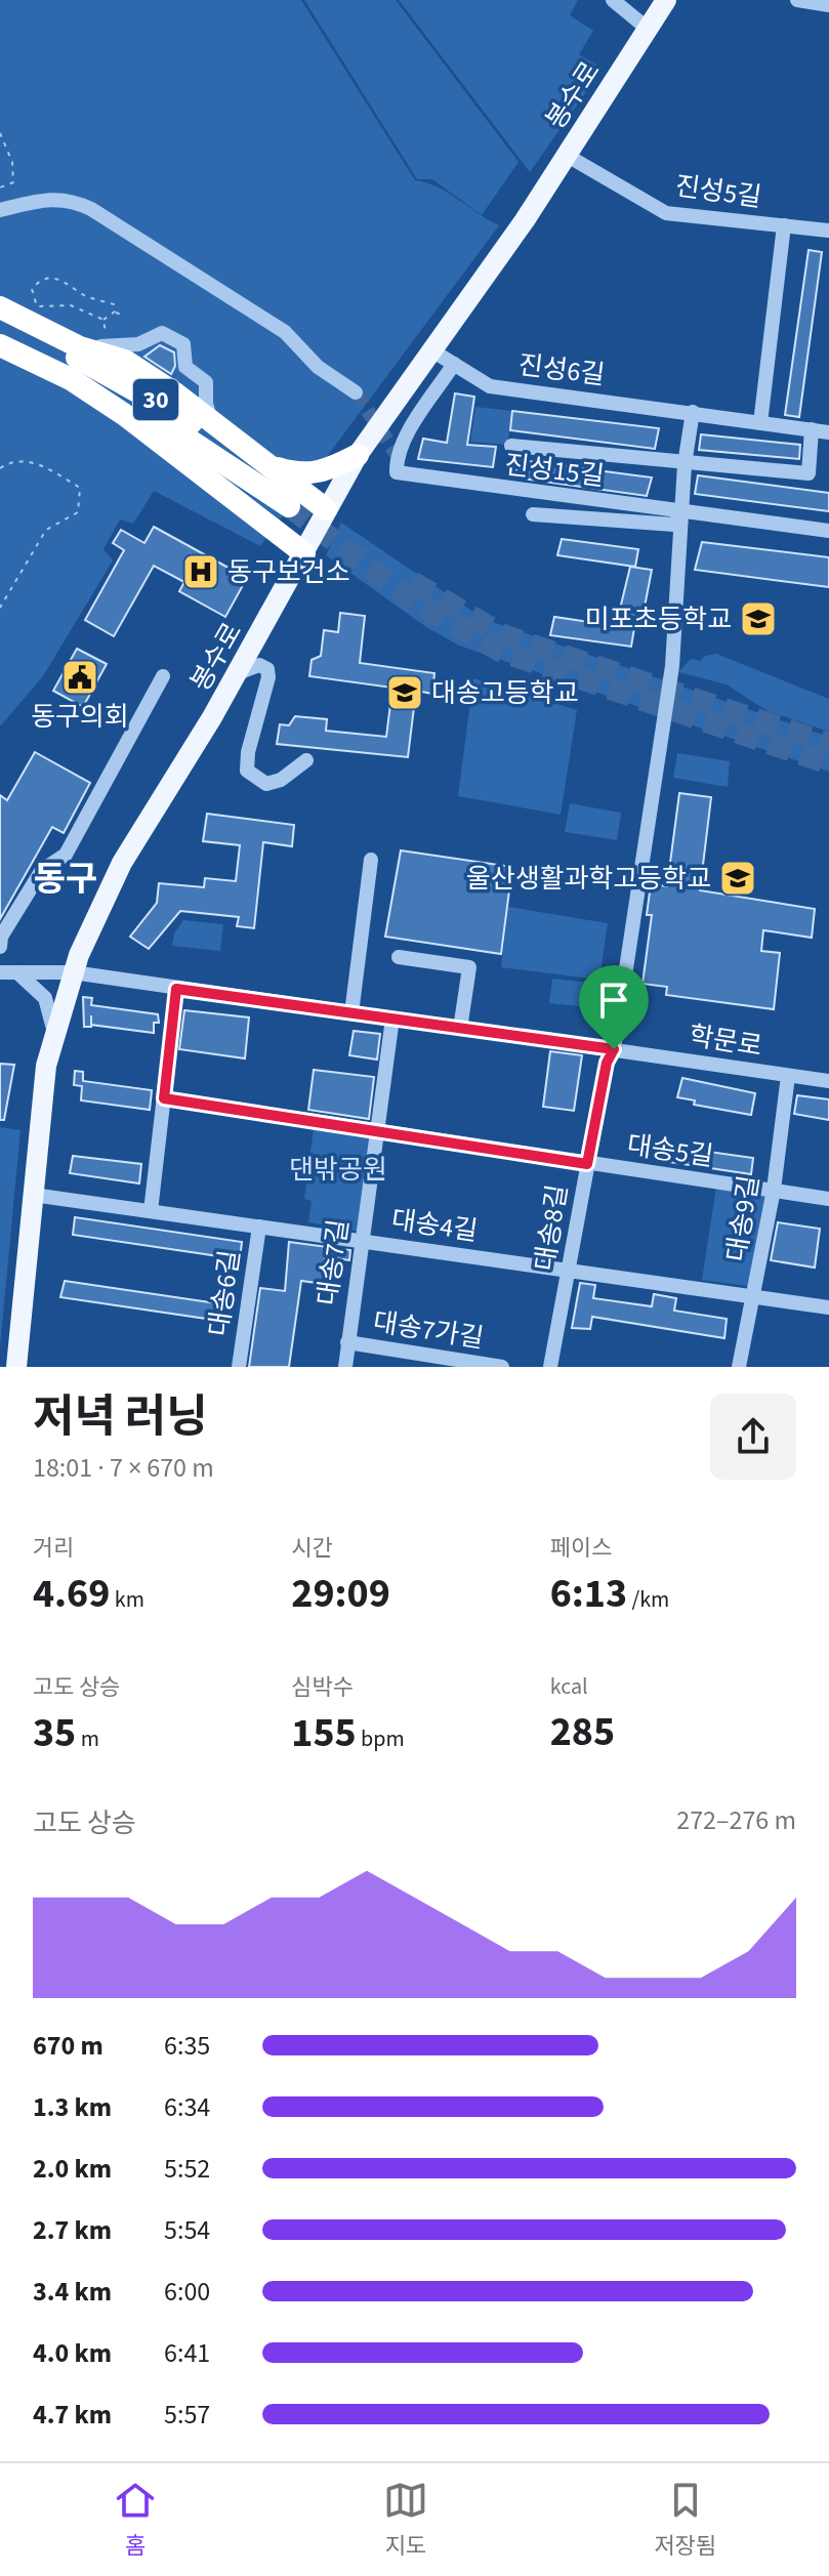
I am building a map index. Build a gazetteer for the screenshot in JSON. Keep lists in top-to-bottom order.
{
  "streets": {
    "highway": ["30"],
    "main road": ["봉수로"],
    "street": [
      "진성5길",
      "진성6길",
      "진성15길",
      "학문로",
      "대송5길",
      "대송9길",
      "대송4길",
      "대송8길",
      "대송7길",
      "대송6길",
      "대송7가길"
    ]
  },
  "crossings": [
    ["봉수로", "진성5길"],
    ["봉수로", "진성6길"],
    ["봉수로", "학문로"],
    ["봉수로", "대송4길"],
    ["진성6길", "진성15길"],
    ["진성15길", "대송8길"],
    ["학문로", "대송9길"],
    ["학문로", "대송8길"],
    ["학문로", "대송7길"],
    ["대송5길", "대송9길"],
    ["대송5길", "대송8길"],
    ["대송5길", "대송7길"],
    ["대송9길", "대송4길"],
    ["대송4길", "대송8길"],
    ["대송4길", "대송7길"],
    ["대송4길", "대송6길"],
    ["대송7길", "대송7가길"]
  ],
  "districts": ["동구"],
  "parks": ["댄밖공원"],
  "places": {
    "hospital": ["동구보건소"],
    "school or university": ["미포초등학교", "대송고등학교", "울산생활과학고등학교"],
    "public building": ["동구의회"]
  },
  "page": {
    "heading": ["저녁 러닝", "18:01 · 7 × 670 m"],
    "stats": [
      ["거리", "4.69 km"],
      ["시간", "29:09"],
      ["페이스", "6:13 /km"],
      ["고도 상승", "35 m"],
      ["심박수", "155 bpm"],
      ["kcal", "285"]
    ],
    "chart": ["고도 상승", "272–276 m"],
    "list": [
      {
        "name": "670 m",
        "note": "6:35"
      },
      {
        "name": "1.3 km",
        "note": "6:34"
      },
      {
        "name": "2.0 km",
        "note": "5:52"
      },
      {
        "name": "2.7 km",
        "note": "5:54"
      },
      {
        "name": "3.4 km",
        "note": "6:00"
      },
      {
        "name": "4.0 km",
        "note": "6:41"
      },
      {
        "name": "4.7 km",
        "note": "5:57"
      }
    ],
    "tabs": ["홈", "지도", "저장됨"]
  }
}
